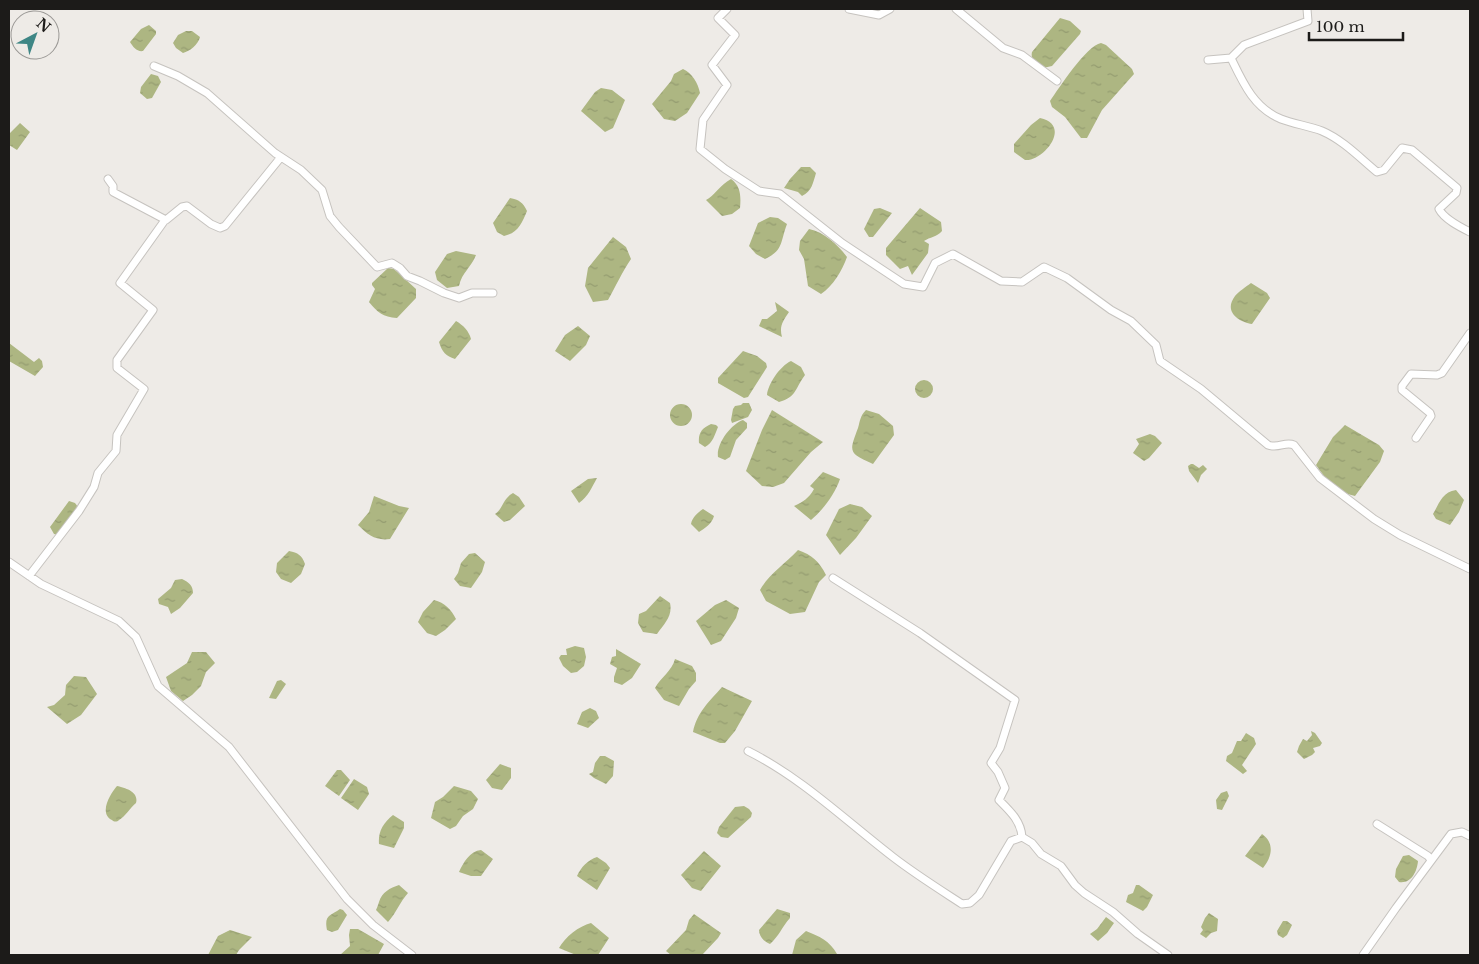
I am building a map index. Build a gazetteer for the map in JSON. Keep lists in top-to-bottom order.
{
  "scale_bar": "100 m",
  "north": "top right"
}
